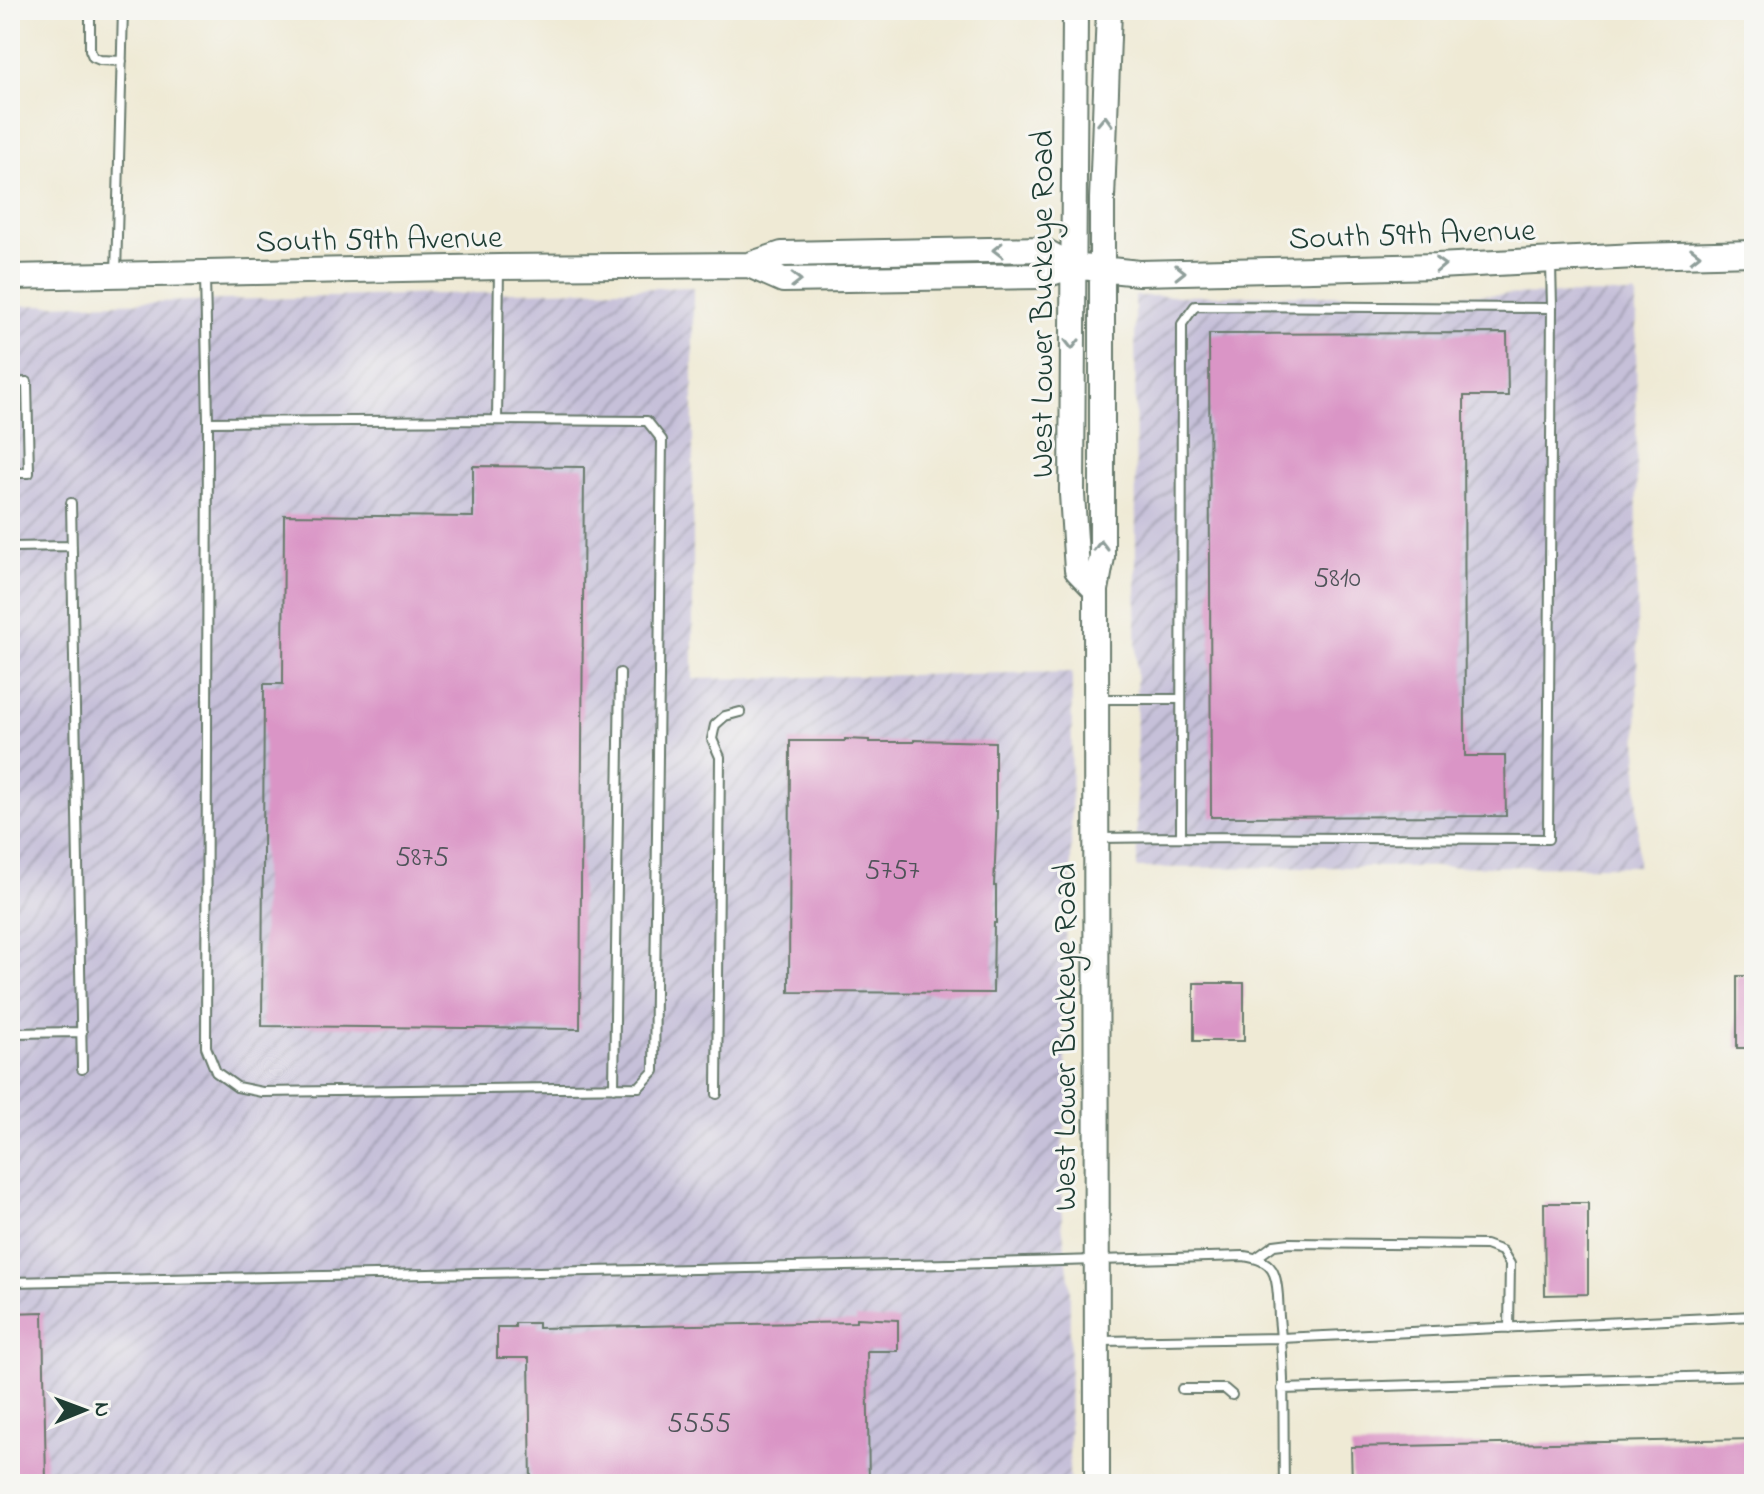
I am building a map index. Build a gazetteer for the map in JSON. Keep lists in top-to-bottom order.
{
  "streets": {
    "main road": ["South 59th Avenue", "West Lower Buckeye Road"]
  },
  "crossings": [
    ["South 59th Avenue", "West Lower Buckeye Road"]
  ],
  "one_way": ["South 59th Avenue"],
  "house_numbers": [
    "5810",
    "5875",
    "5757",
    "5555"
  ],
  "north": "right"
}
